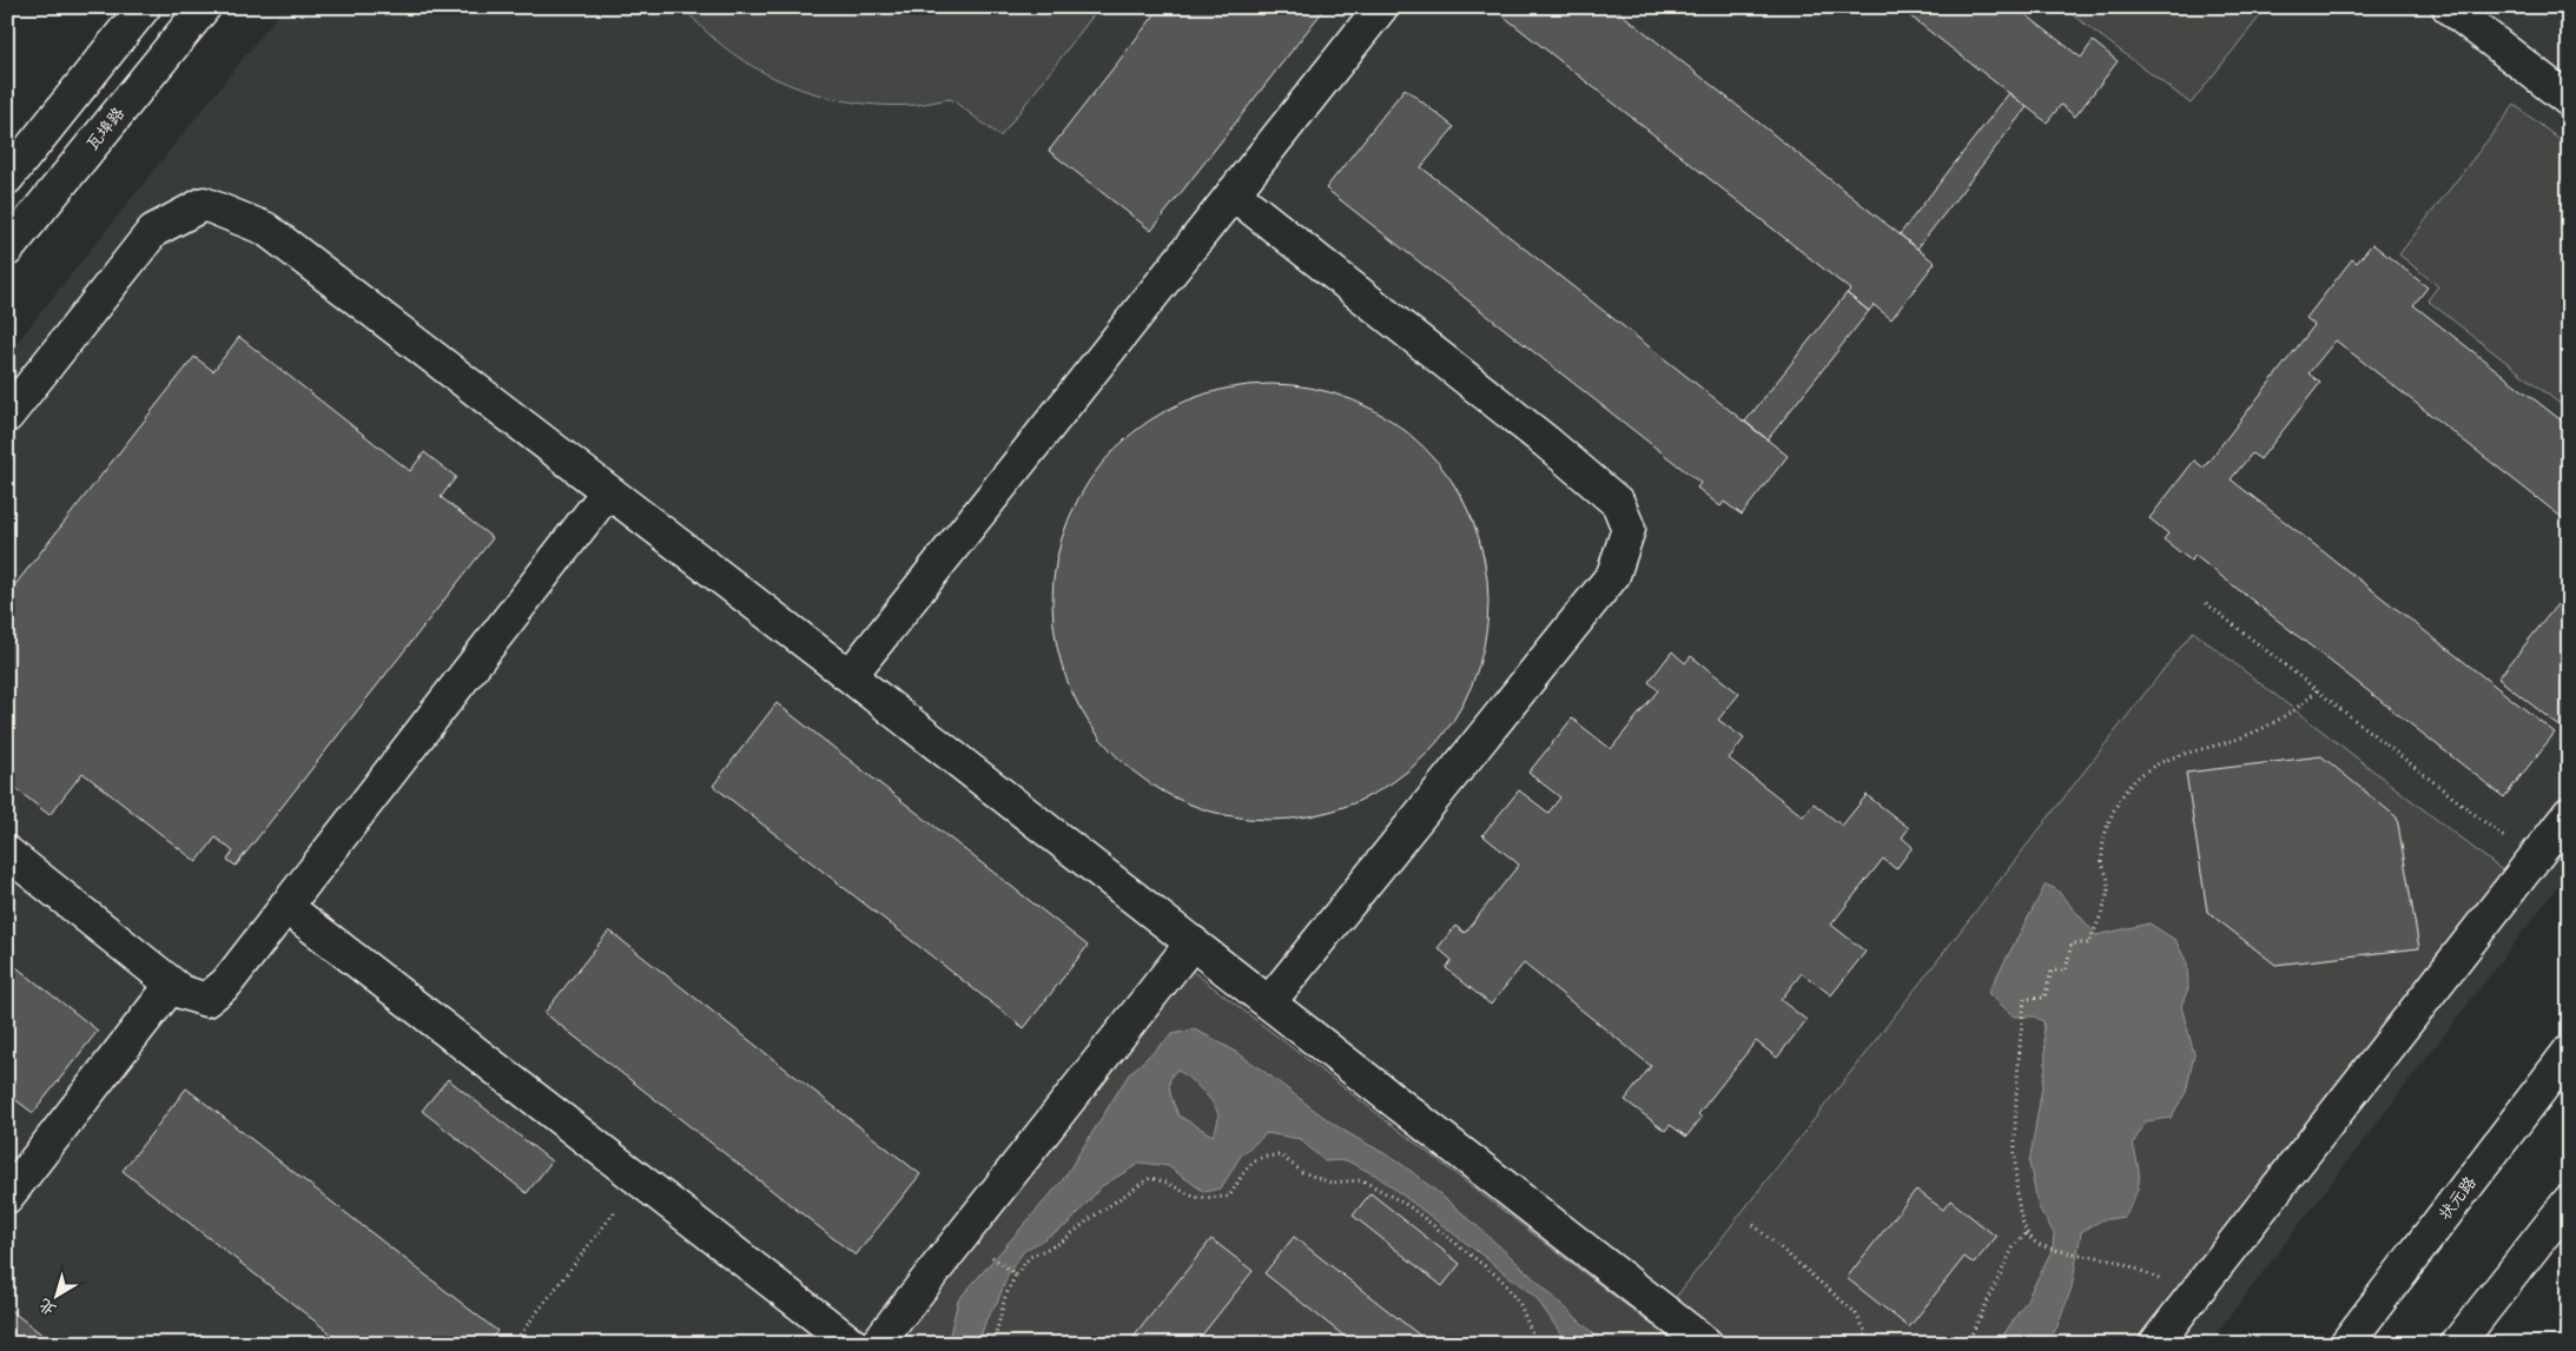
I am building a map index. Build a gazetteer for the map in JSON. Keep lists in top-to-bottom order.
{
  "streets": {
    "main road": ["瓦埠路", "状元路"]
  },
  "north": "bottom left"
}
